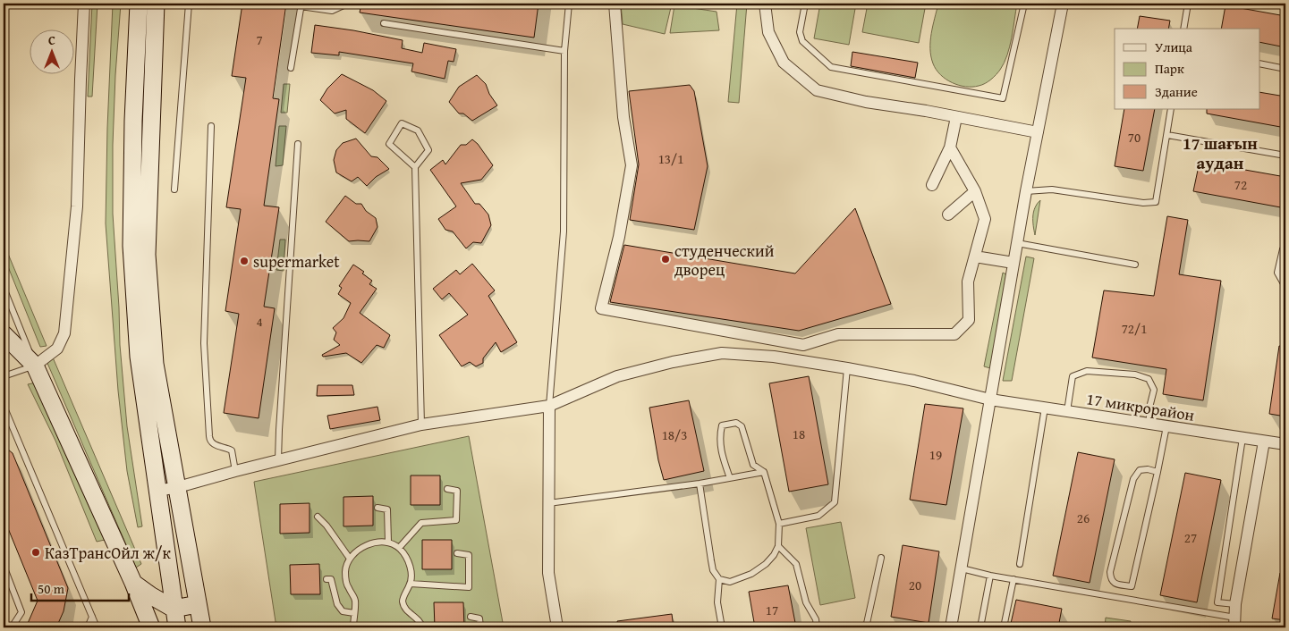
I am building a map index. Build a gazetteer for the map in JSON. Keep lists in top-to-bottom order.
{
  "streets": {
    "street": ["17 микрорайон"]
  },
  "districts": ["17 шағын аудан"],
  "places": ["студенческий дворец", "supermarket", "КазТрансОйл ж/к"],
  "house_numbers": [
    "7",
    "70",
    "13/1",
    "72",
    "4",
    "72/1",
    "18",
    "18/3",
    "19",
    "26",
    "27",
    "20",
    "17"
  ],
  "legend": ["Улица", "Парк", "Здание"],
  "scale_bar": "50 m",
  "north": "top"
}
